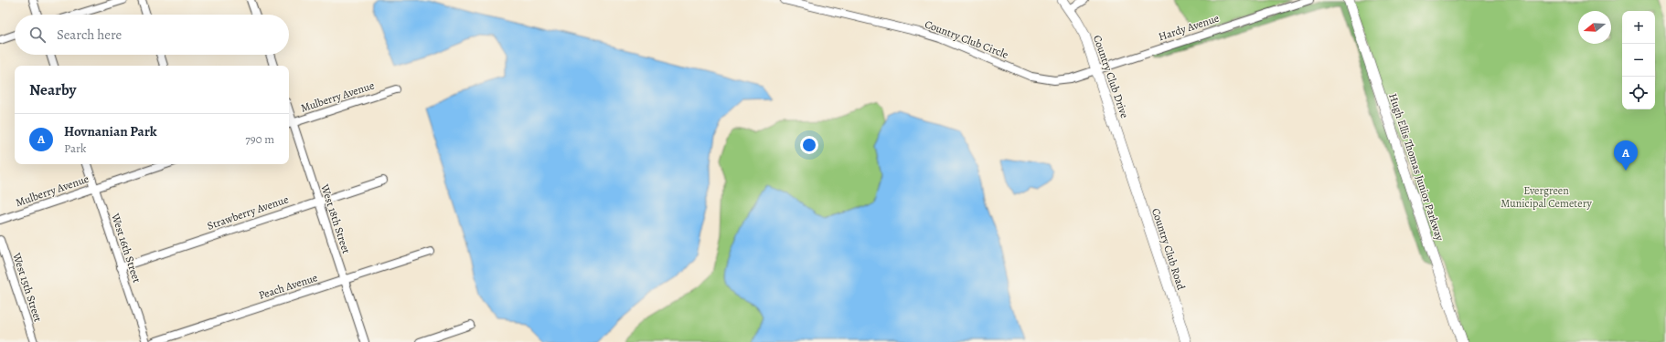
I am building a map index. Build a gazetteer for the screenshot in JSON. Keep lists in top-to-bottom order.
{
  "streets": {
    "street": [
      "Hardy Avenue",
      "Country Club Circle",
      "Country Club Drive",
      "Mulberry Avenue",
      "Hugh Ellis Thomas Junior Parkway",
      "Strawberry Avenue",
      "West 18th Street",
      "West 16th Street",
      "Country Club Road",
      "Peach Avenue",
      "West 15th Street"
    ]
  },
  "crossings": [
    ["Hardy Avenue", "Country Club Circle"],
    ["Hardy Avenue", "Country Club Drive"],
    ["Country Club Circle", "Country Club Drive"],
    ["Country Club Drive", "Country Club Road"],
    ["Mulberry Avenue", "West 18th Street"],
    ["Mulberry Avenue", "West 16th Street"],
    ["Strawberry Avenue", "West 18th Street"],
    ["Strawberry Avenue", "West 16th Street"],
    ["West 18th Street", "Peach Avenue"]
  ],
  "parks": ["Evergreen Municipal Cemetery"],
  "north": "left",
  "page": {
    "map_buttons": ["+", "−"],
    "search": "Search here",
    "heading": "Nearby",
    "list": [
      {
        "mark": "A",
        "name": "Hovnanian Park",
        "note": "Park",
        "value": "790 m"
      }
    ],
    "pins": "A"
  }
}
